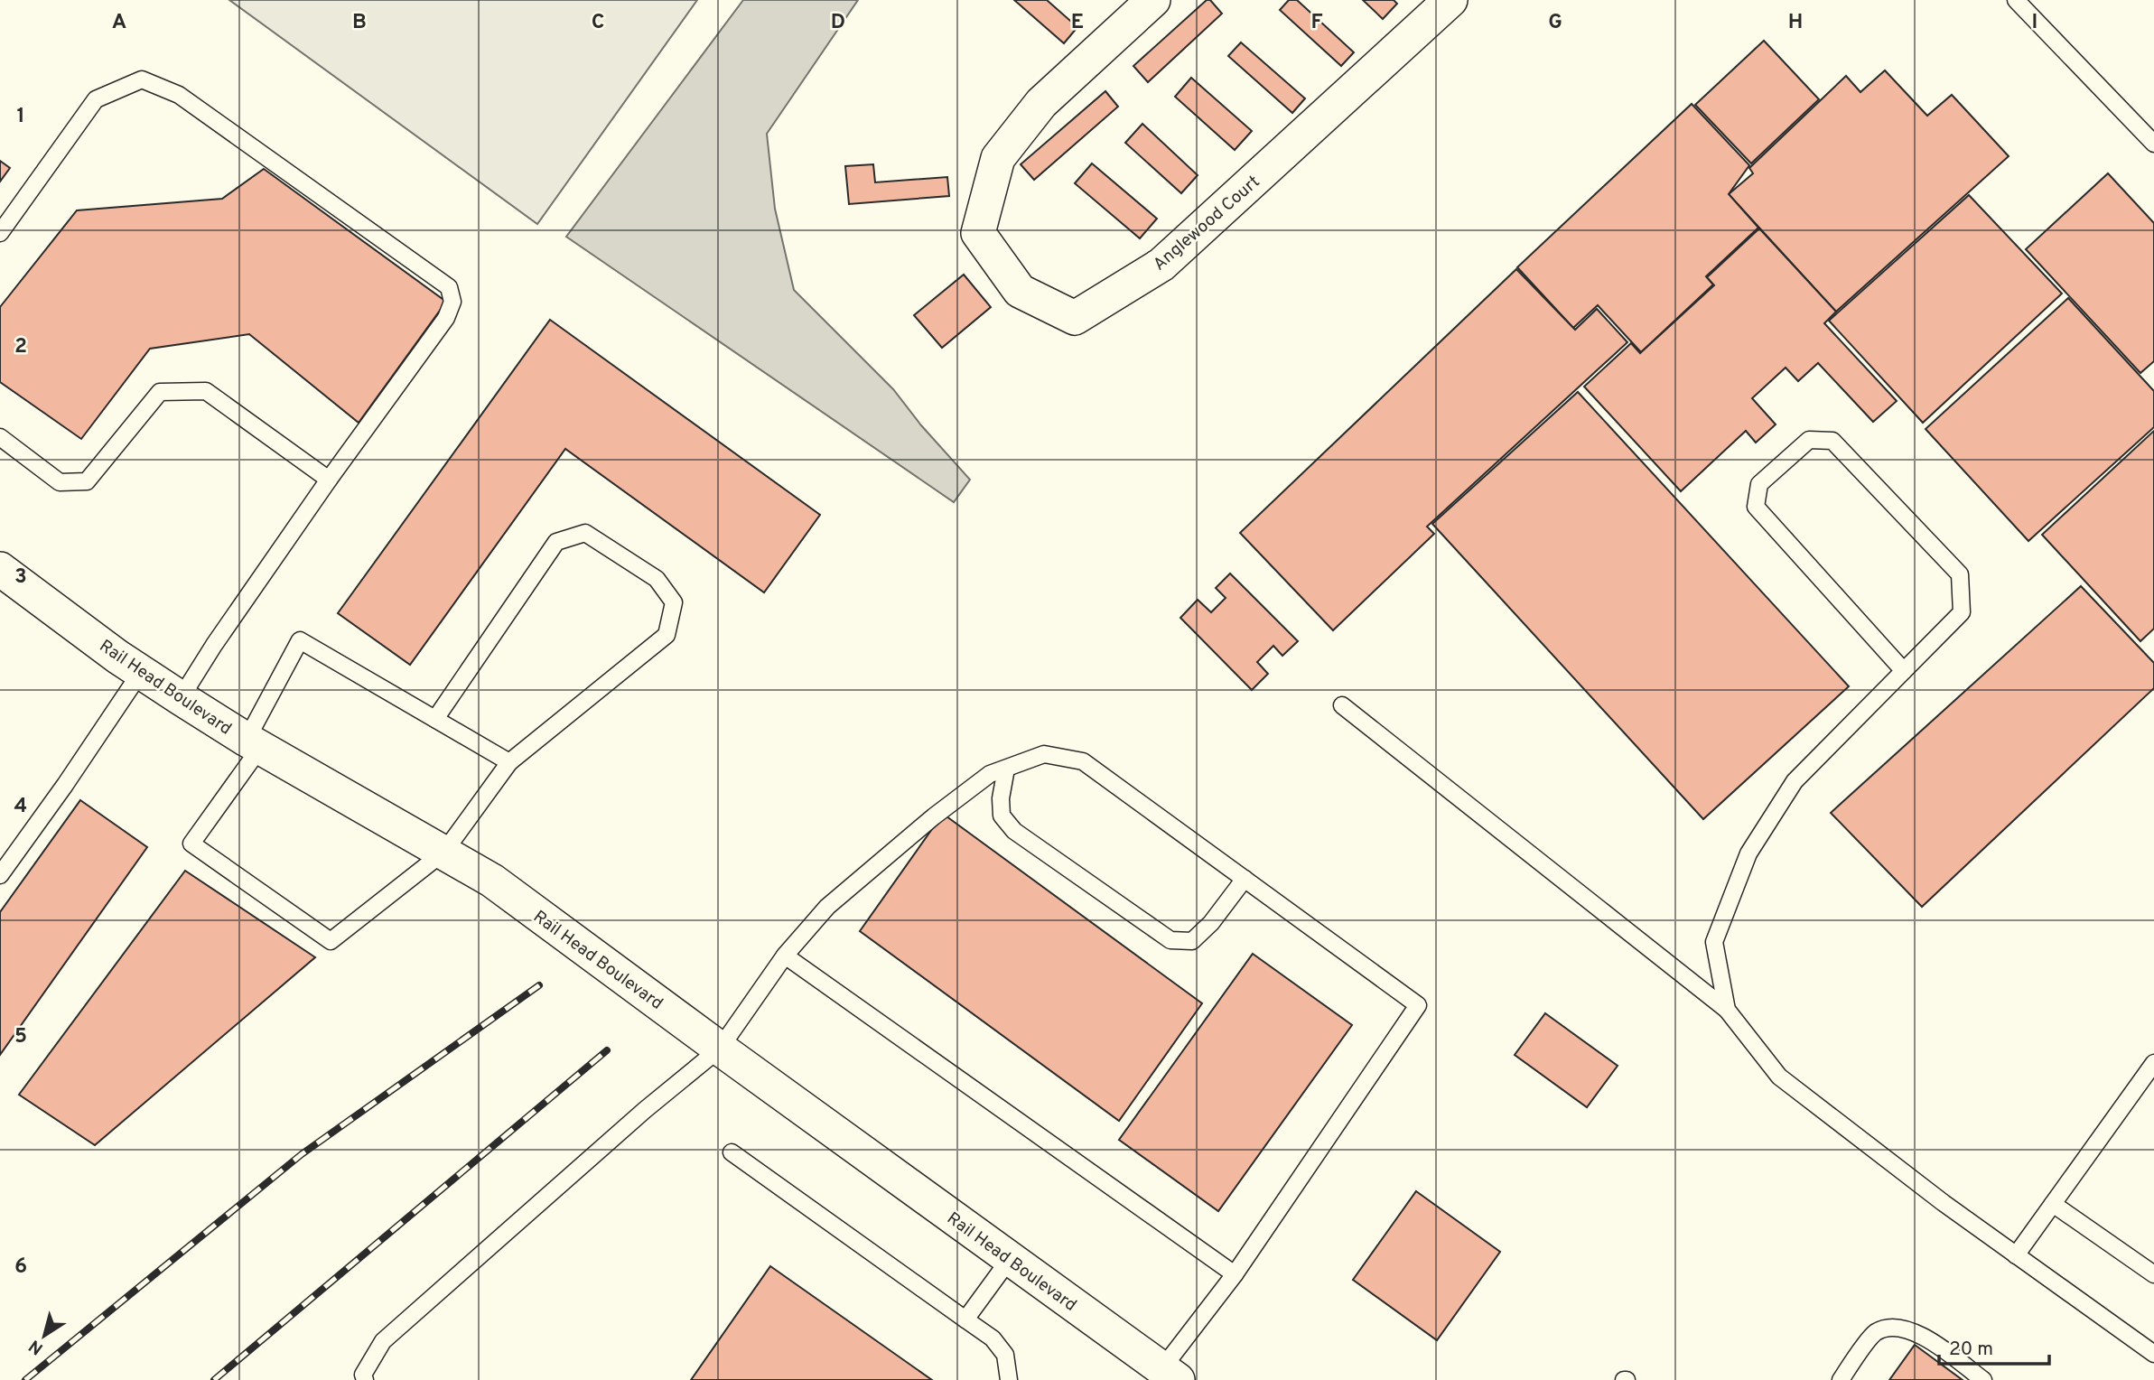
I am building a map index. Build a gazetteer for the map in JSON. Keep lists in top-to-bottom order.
{
  "streets": {
    "street": ["Anglewood Court", "Rail Head Boulevard"]
  },
  "scale_bar": "20 m",
  "north": "bottom left",
  "grid": {
    "columns": [
      "A",
      "B",
      "C",
      "D",
      "E",
      "F",
      "G",
      "H",
      "I"
    ],
    "rows": [
      "1",
      "2",
      "3",
      "4",
      "5",
      "6"
    ]
  }
}
